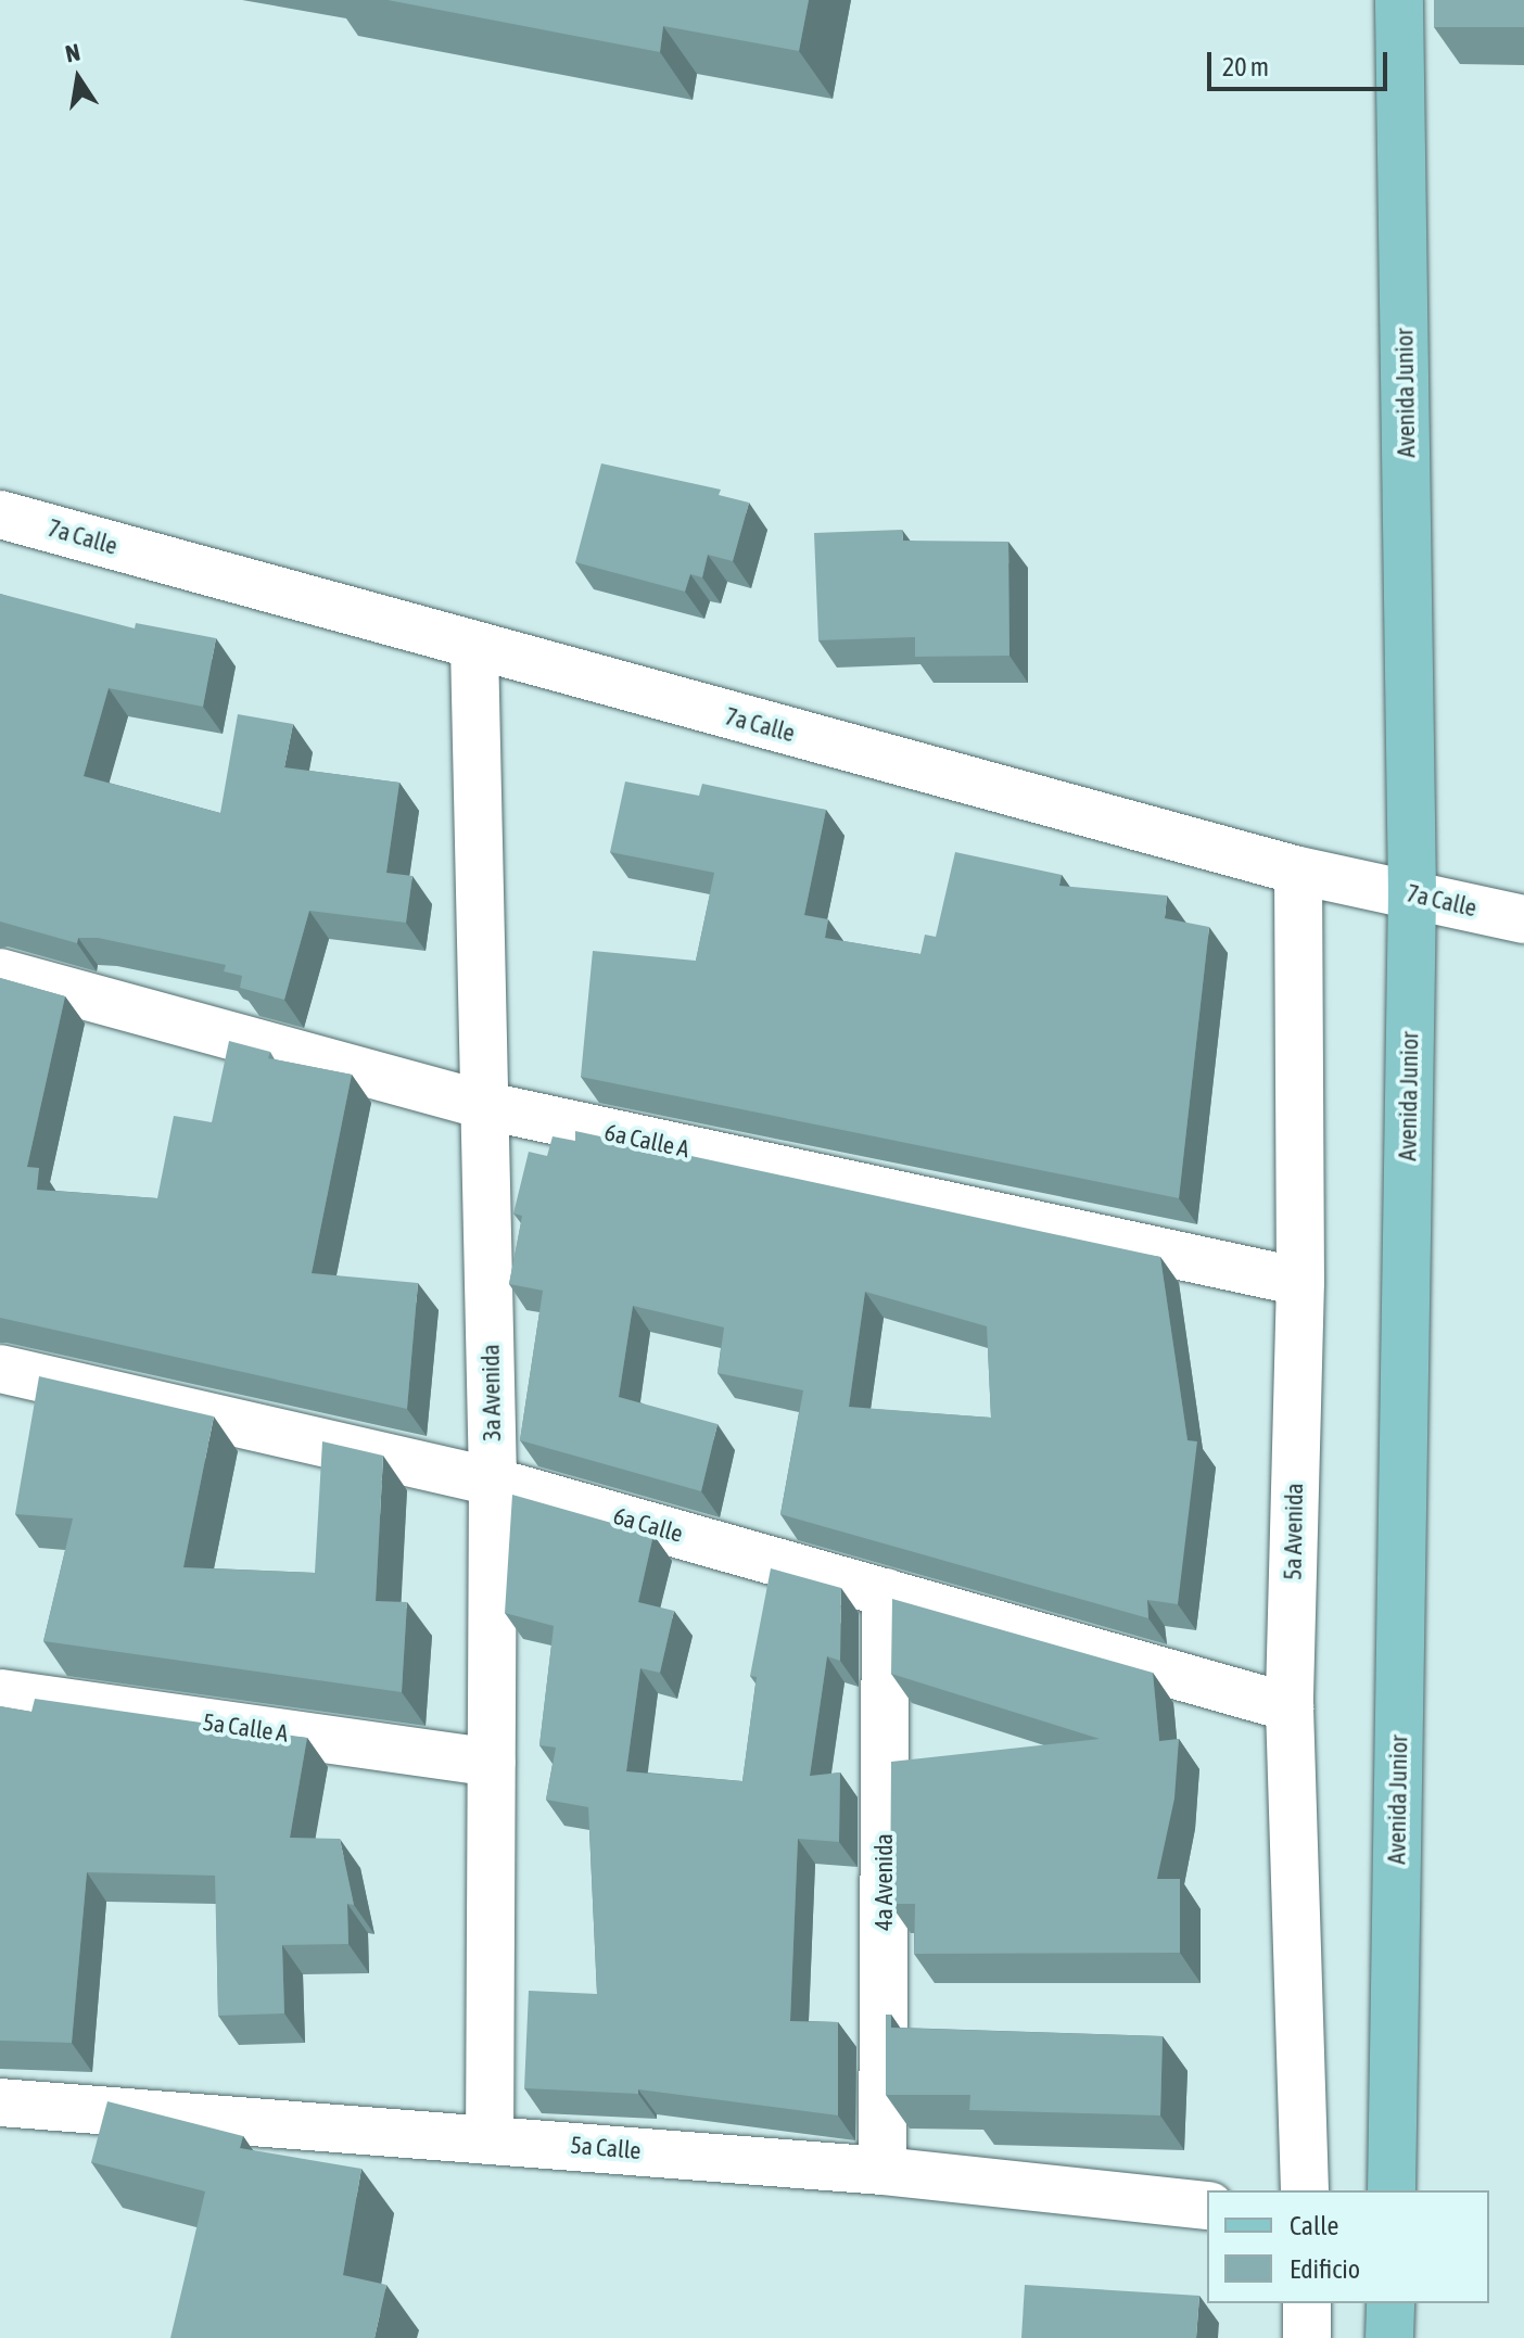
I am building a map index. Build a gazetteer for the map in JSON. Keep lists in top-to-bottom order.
{
  "streets": {
    "main road": ["Avenida Junior"],
    "street": [
      "7a Calle",
      "6a Calle A",
      "3a Avenida",
      "6a Calle",
      "5a Avenida",
      "5a Calle A",
      "4a Avenida",
      "5a Calle"
    ]
  },
  "crossings": [
    ["Avenida Junior", "7a Calle"],
    ["7a Calle", "3a Avenida"],
    ["7a Calle", "5a Avenida"],
    ["6a Calle A", "3a Avenida"],
    ["6a Calle A", "5a Avenida"],
    ["3a Avenida", "6a Calle"],
    ["3a Avenida", "5a Calle A"],
    ["3a Avenida", "5a Calle"],
    ["6a Calle", "5a Avenida"],
    ["6a Calle", "4a Avenida"],
    ["4a Avenida", "5a Calle"]
  ],
  "legend": ["Calle", "Edificio"],
  "scale_bar": "20 m",
  "north": "top"
}
